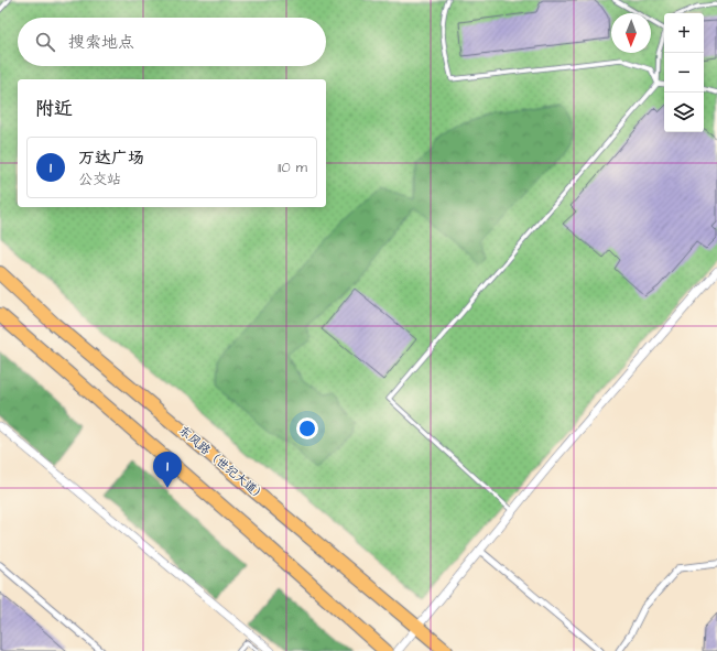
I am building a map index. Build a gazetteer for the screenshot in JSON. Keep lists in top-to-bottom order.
{
  "streets": {
    "highway": ["东风路（世纪大道）"]
  },
  "north": "bottom",
  "page": {
    "map_buttons": ["+", "−"],
    "search": "搜索地点",
    "heading": "附近",
    "list": [
      {
        "mark": "1",
        "name": "万达广场",
        "note": "公交站",
        "value": "110 m"
      }
    ],
    "pins": "1"
  }
}
